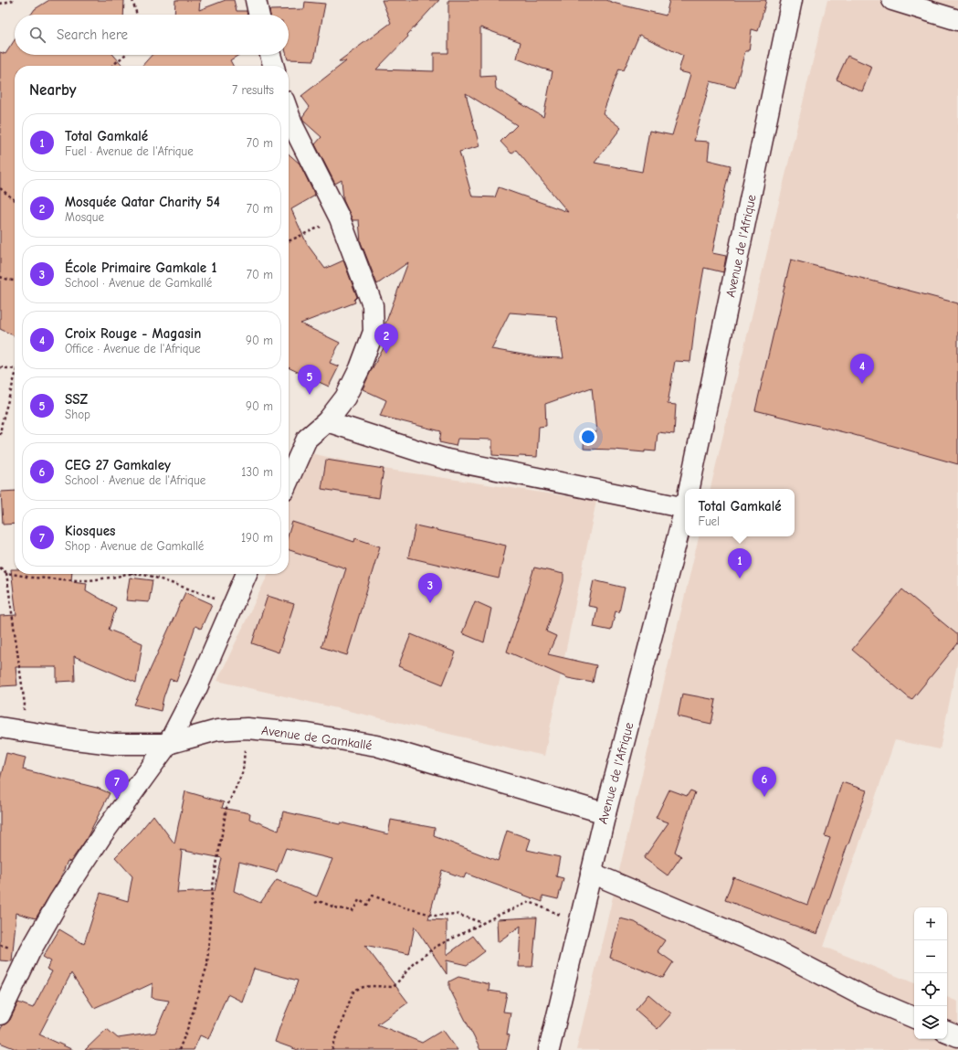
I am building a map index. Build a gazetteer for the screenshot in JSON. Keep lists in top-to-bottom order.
{
  "streets": {
    "street": ["Avenue de l'Afrique", "Avenue de Gamkallé"]
  },
  "crossings": [
    ["Avenue de l'Afrique", "Avenue de Gamkallé"]
  ],
  "page": {
    "search": "Search here",
    "heading": ["Nearby", "7 results"],
    "list": [
      {
        "mark": "1",
        "name": "Total Gamkalé",
        "note": "Fuel · Avenue de l'Afrique",
        "value": "70 m"
      },
      {
        "mark": "2",
        "name": "Mosquée Qatar Charity 54",
        "note": "Mosque",
        "value": "70 m"
      },
      {
        "mark": "3",
        "name": "École Primaire Gamkale 1",
        "note": "School · Avenue de Gamkallé",
        "value": "70 m"
      },
      {
        "mark": "4",
        "name": "Croix Rouge - Magasin",
        "note": "Office · Avenue de l'Afrique",
        "value": "90 m"
      },
      {
        "mark": "5",
        "name": "SSZ",
        "note": "Shop",
        "value": "90 m"
      },
      {
        "mark": "6",
        "name": "CEG 27 Gamkaley",
        "note": "School · Avenue de l'Afrique",
        "value": "130 m"
      },
      {
        "mark": "7",
        "name": "Kiosques",
        "note": "Shop · Avenue de Gamkallé",
        "value": "190 m"
      }
    ],
    "pins": [
      "2",
      "4",
      "5",
      "1",
      "3",
      "6",
      "7"
    ],
    "popup": ["Total Gamkalé", "Fuel"],
    "map_buttons": ["+", "−"]
  }
}
